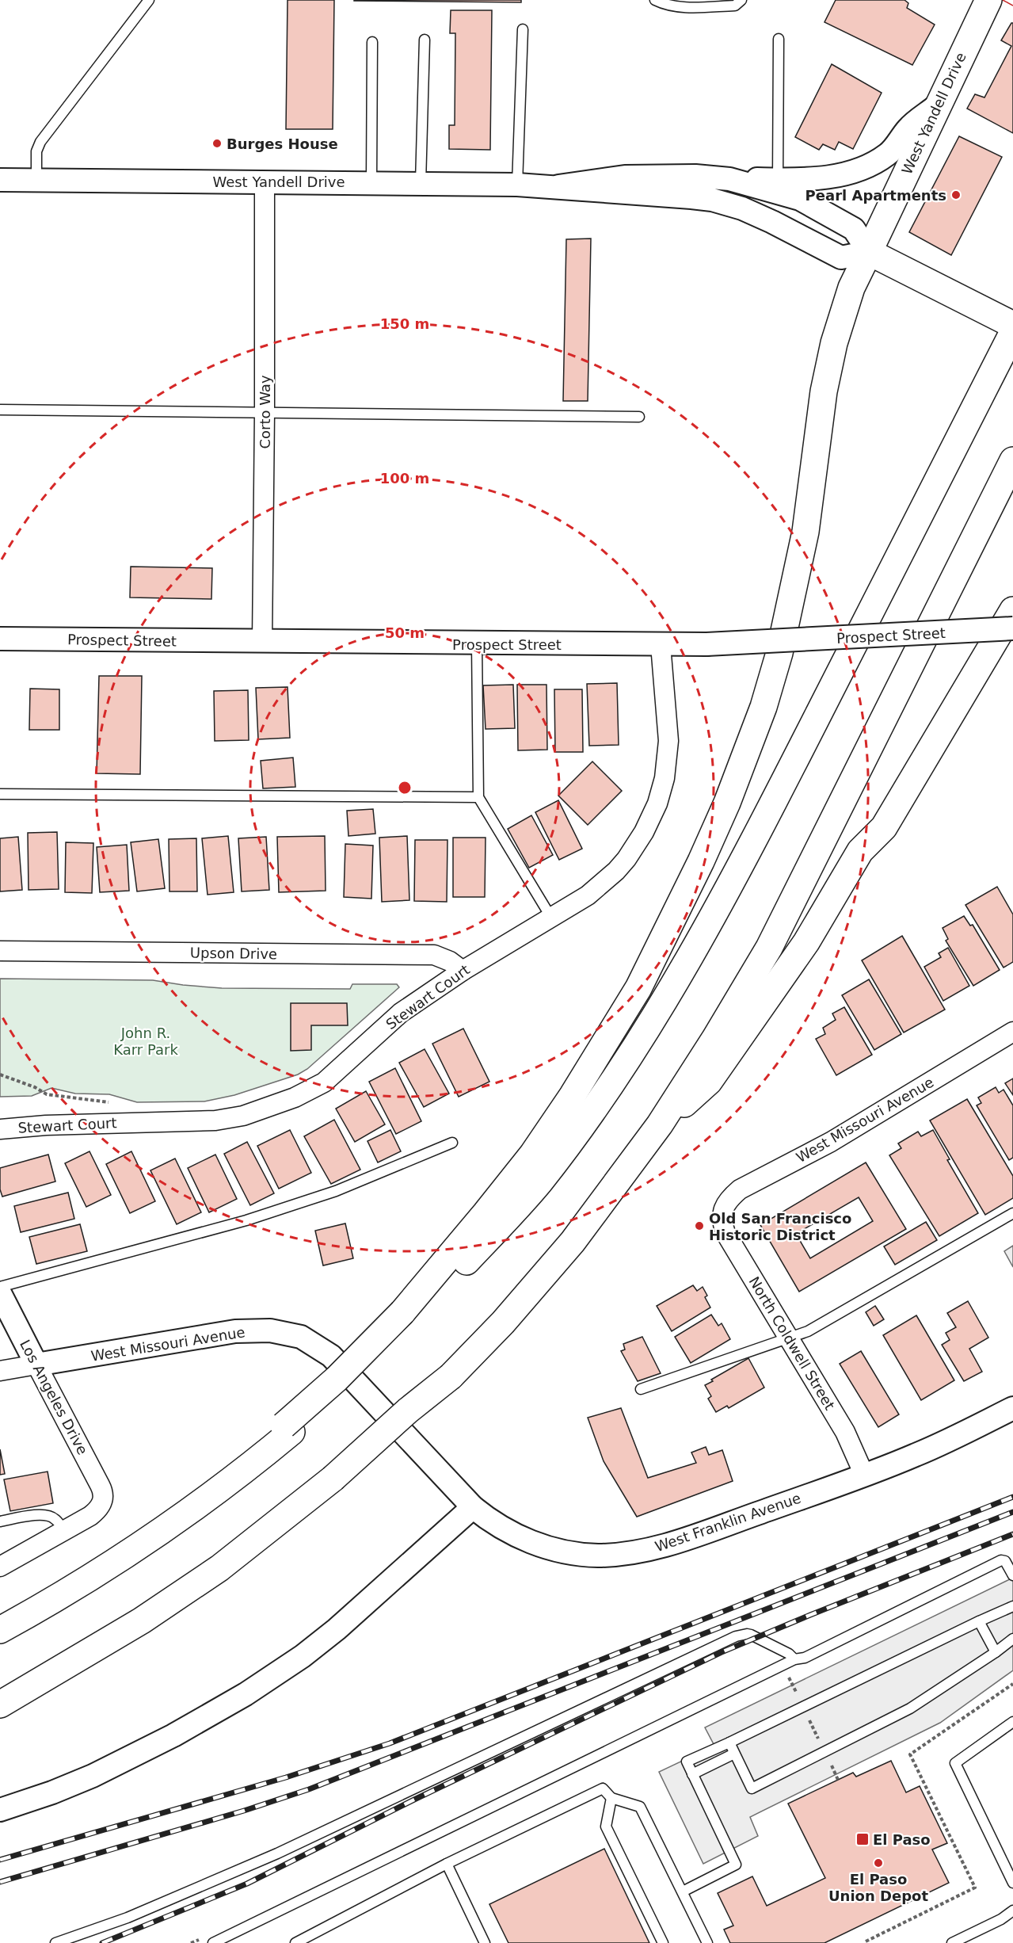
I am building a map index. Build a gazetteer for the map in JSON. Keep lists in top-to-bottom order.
{
  "streets": {
    "main road": ["West Yandell Drive"],
    "street": [
      "Corto Way",
      "Prospect Street",
      "Upson Drive",
      "Stewart Court",
      "West Missouri Avenue",
      "North Coldwell Street",
      "Los Angeles Drive",
      "West Franklin Avenue"
    ]
  },
  "crossings": [
    ["West Yandell Drive", "Corto Way"],
    ["Corto Way", "Prospect Street"],
    ["Prospect Street", "Stewart Court"],
    ["Upson Drive", "Stewart Court"],
    ["West Missouri Avenue", "North Coldwell Street"],
    ["West Missouri Avenue", "Los Angeles Drive"],
    ["West Missouri Avenue", "West Franklin Avenue"],
    ["North Coldwell Street", "West Franklin Avenue"]
  ],
  "parks": ["John R. Karr Park"],
  "places": {
    "other": [
      "Burges House",
      "Pearl Apartments",
      "Old San Francisco Historic District",
      "El Paso Union Depot"
    ],
    "transit": ["El Paso"]
  },
  "rings": ["150 m", "100 m", "50 m"]
}
